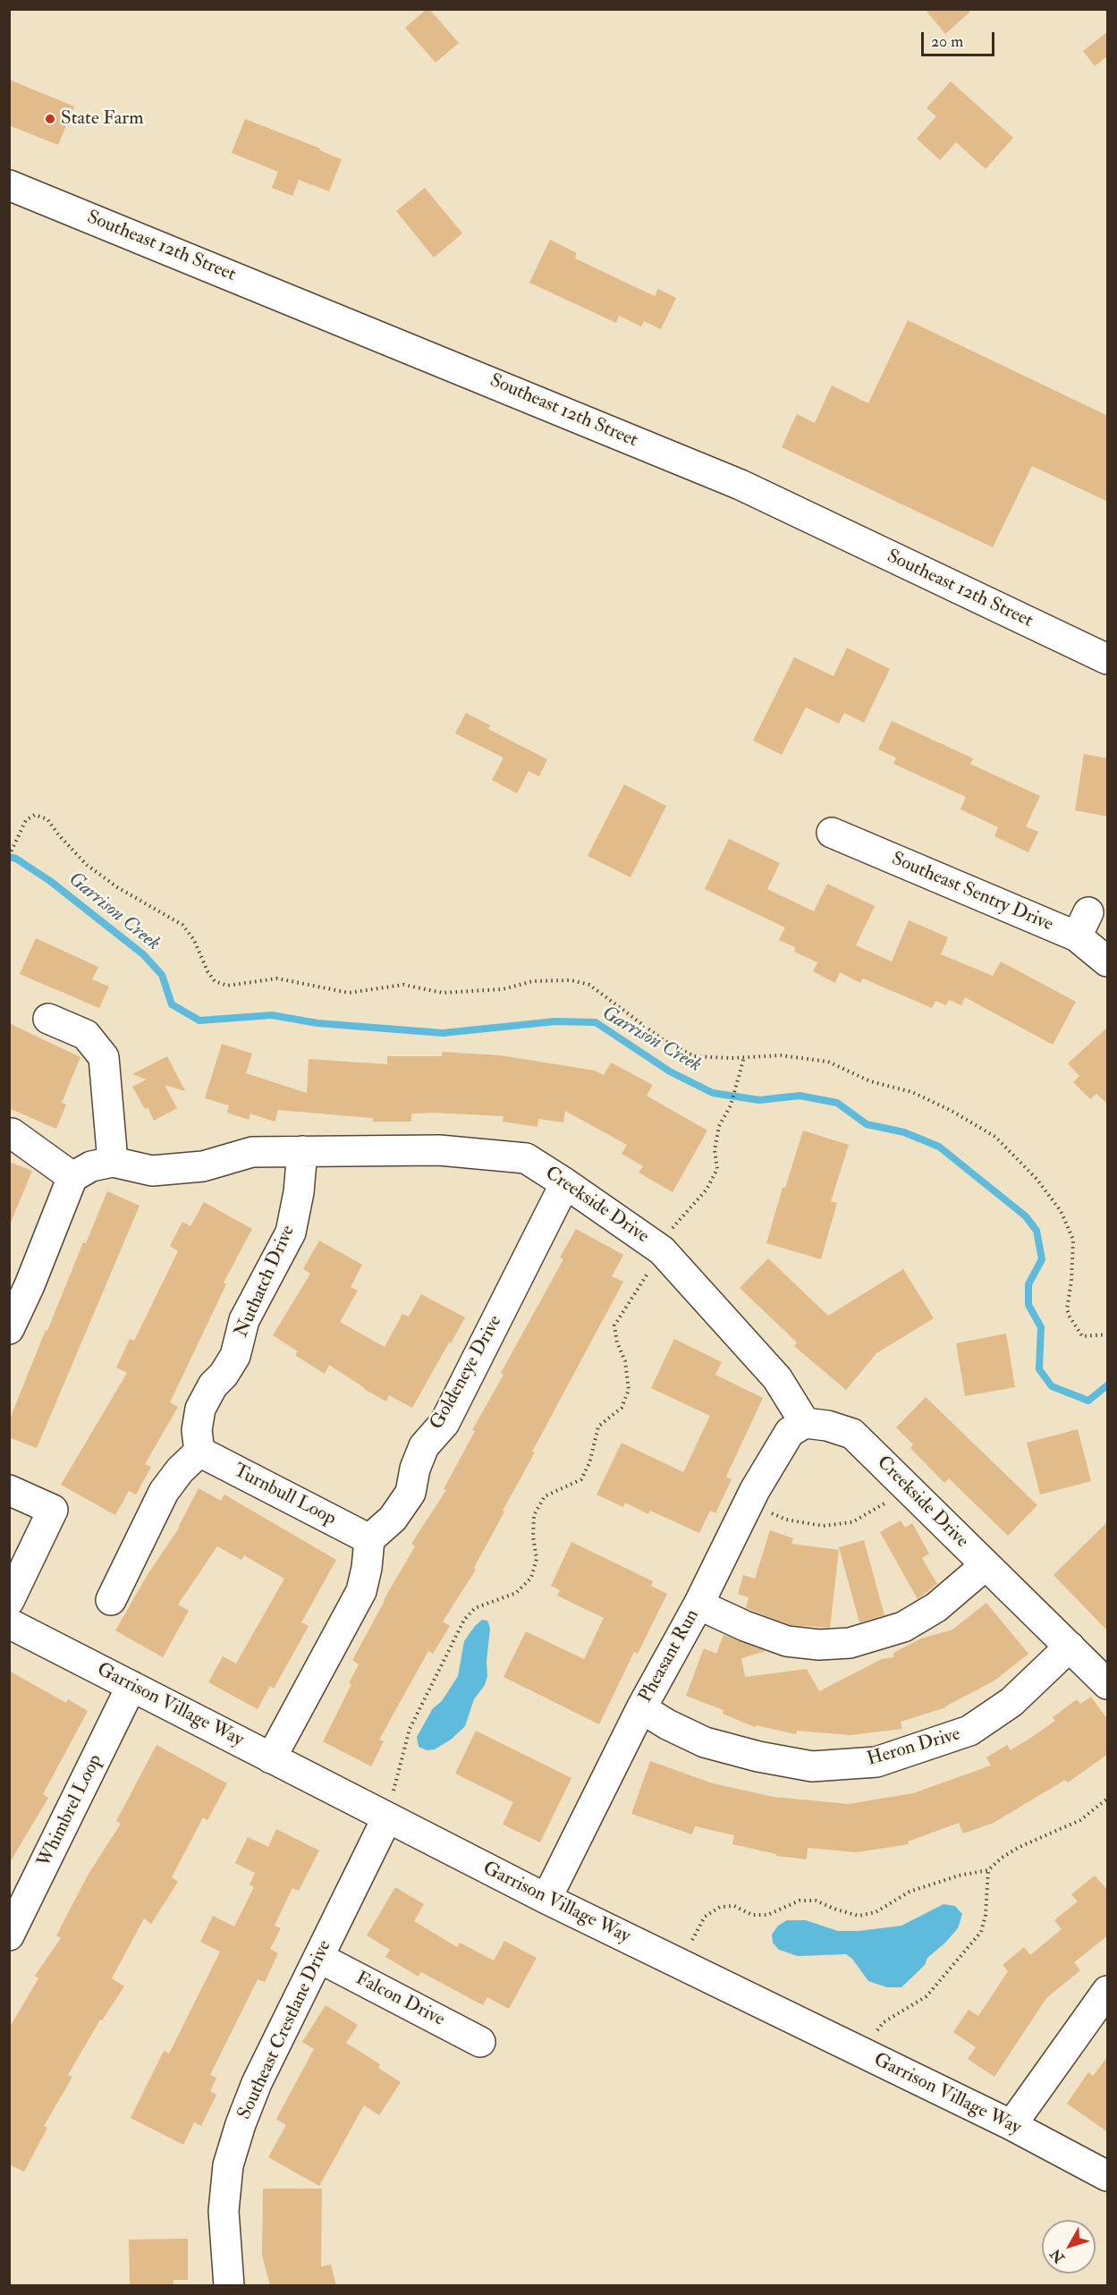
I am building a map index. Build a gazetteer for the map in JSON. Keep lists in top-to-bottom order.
{
  "streets": {
    "street": [
      "Southeast 12th Street",
      "Southeast Sentry Drive",
      "Creekside Drive",
      "Nuthatch Drive",
      "Goldeneye Drive",
      "Turnbull Loop",
      "Pheasant Run",
      "Garrison Village Way",
      "Heron Drive",
      "Whimbrel Loop",
      "Falcon Drive",
      "Southeast Crestlane Drive"
    ]
  },
  "crossings": [
    ["Creekside Drive", "Nuthatch Drive"],
    ["Creekside Drive", "Goldeneye Drive"],
    ["Creekside Drive", "Pheasant Run"],
    ["Creekside Drive", "Heron Drive"],
    ["Nuthatch Drive", "Turnbull Loop"],
    ["Goldeneye Drive", "Turnbull Loop"],
    ["Pheasant Run", "Garrison Village Way"],
    ["Pheasant Run", "Heron Drive"],
    ["Garrison Village Way", "Whimbrel Loop"],
    ["Garrison Village Way", "Southeast Crestlane Drive"],
    ["Falcon Drive", "Southeast Crestlane Drive"]
  ],
  "water": ["Garrison Creek"],
  "places": ["State Farm"],
  "scale_bar": "20 m",
  "north": "bottom left"
}
